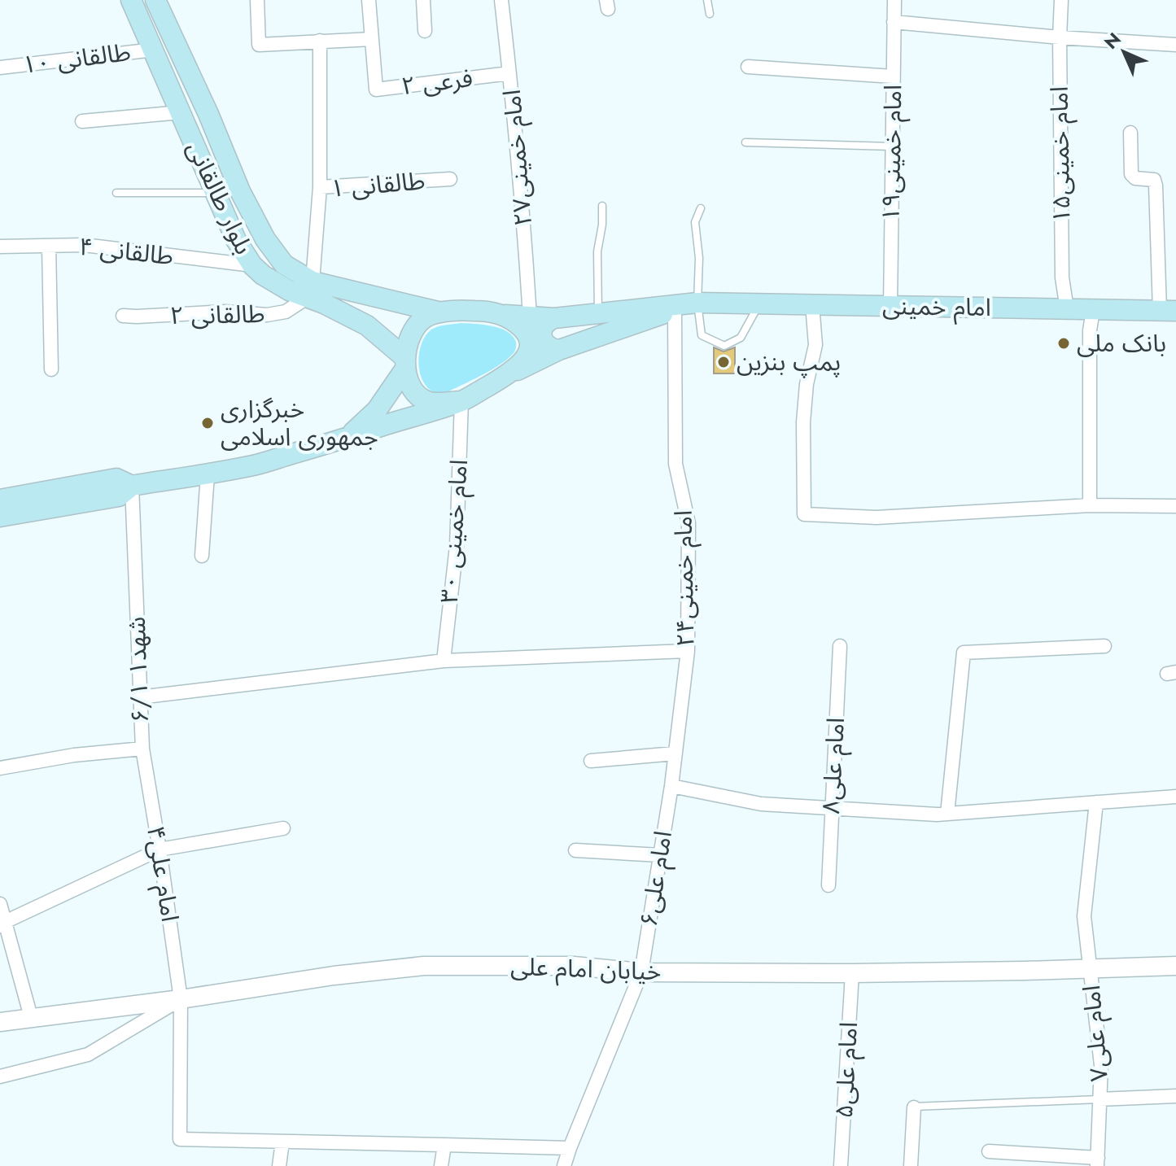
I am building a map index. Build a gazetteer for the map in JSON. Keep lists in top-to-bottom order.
{
  "streets": {
    "main road": ["بلوار طالقانی", "امام خمینی"],
    "street": [
      "طالقانی ۱۰",
      "فرعی ۲",
      "امام خمینی۱۹",
      "امام خمینی۱۵",
      "امام خمینی۲۷",
      "طالقانی ۱",
      "طالقانی ۴",
      "طالقانی ۲",
      "امام خمینی ۳۰",
      "امام خمینی۲۴",
      "شهد۱ ۶/۱",
      "امام علی۸",
      "امام علی۴",
      "امام علی۶",
      "خیابان امام علی",
      "امام علی۷",
      "امام علی۵"
    ]
  },
  "crossings": [
    ["طالقانی ۱۰", "بلوار طالقانی"],
    ["فرعی ۲", "امام خمینی۲۷"],
    ["امام خمینی۱۹", "امام خمینی"],
    ["امام خمینی۱۵", "امام خمینی"],
    ["امام خمینی۲۷", "امام خمینی"],
    ["طالقانی ۱", "بلوار طالقانی"],
    ["طالقانی ۱", "طالقانی ۲"],
    ["بلوار طالقانی", "طالقانی ۴"],
    ["بلوار طالقانی", "امام خمینی"],
    ["بلوار طالقانی", "طالقانی ۲"],
    ["بلوار طالقانی", "امام خمینی ۳۰"],
    ["امام خمینی", "امام خمینی ۳۰"],
    ["امام خمینی", "امام خمینی۲۴"],
    ["امام خمینی۲۴", "امام علی۶"],
    ["شهد۱ ۶/۱", "امام علی۴"],
    ["امام علی۴", "خیابان امام علی"],
    ["امام علی۶", "خیابان امام علی"],
    ["خیابان امام علی", "امام علی۷"],
    ["خیابان امام علی", "امام علی۵"]
  ],
  "places": ["بانک ملی", "پمپ بنزین", "خبرگزاری جمهوری اسلامی"],
  "north": "top left"
}
